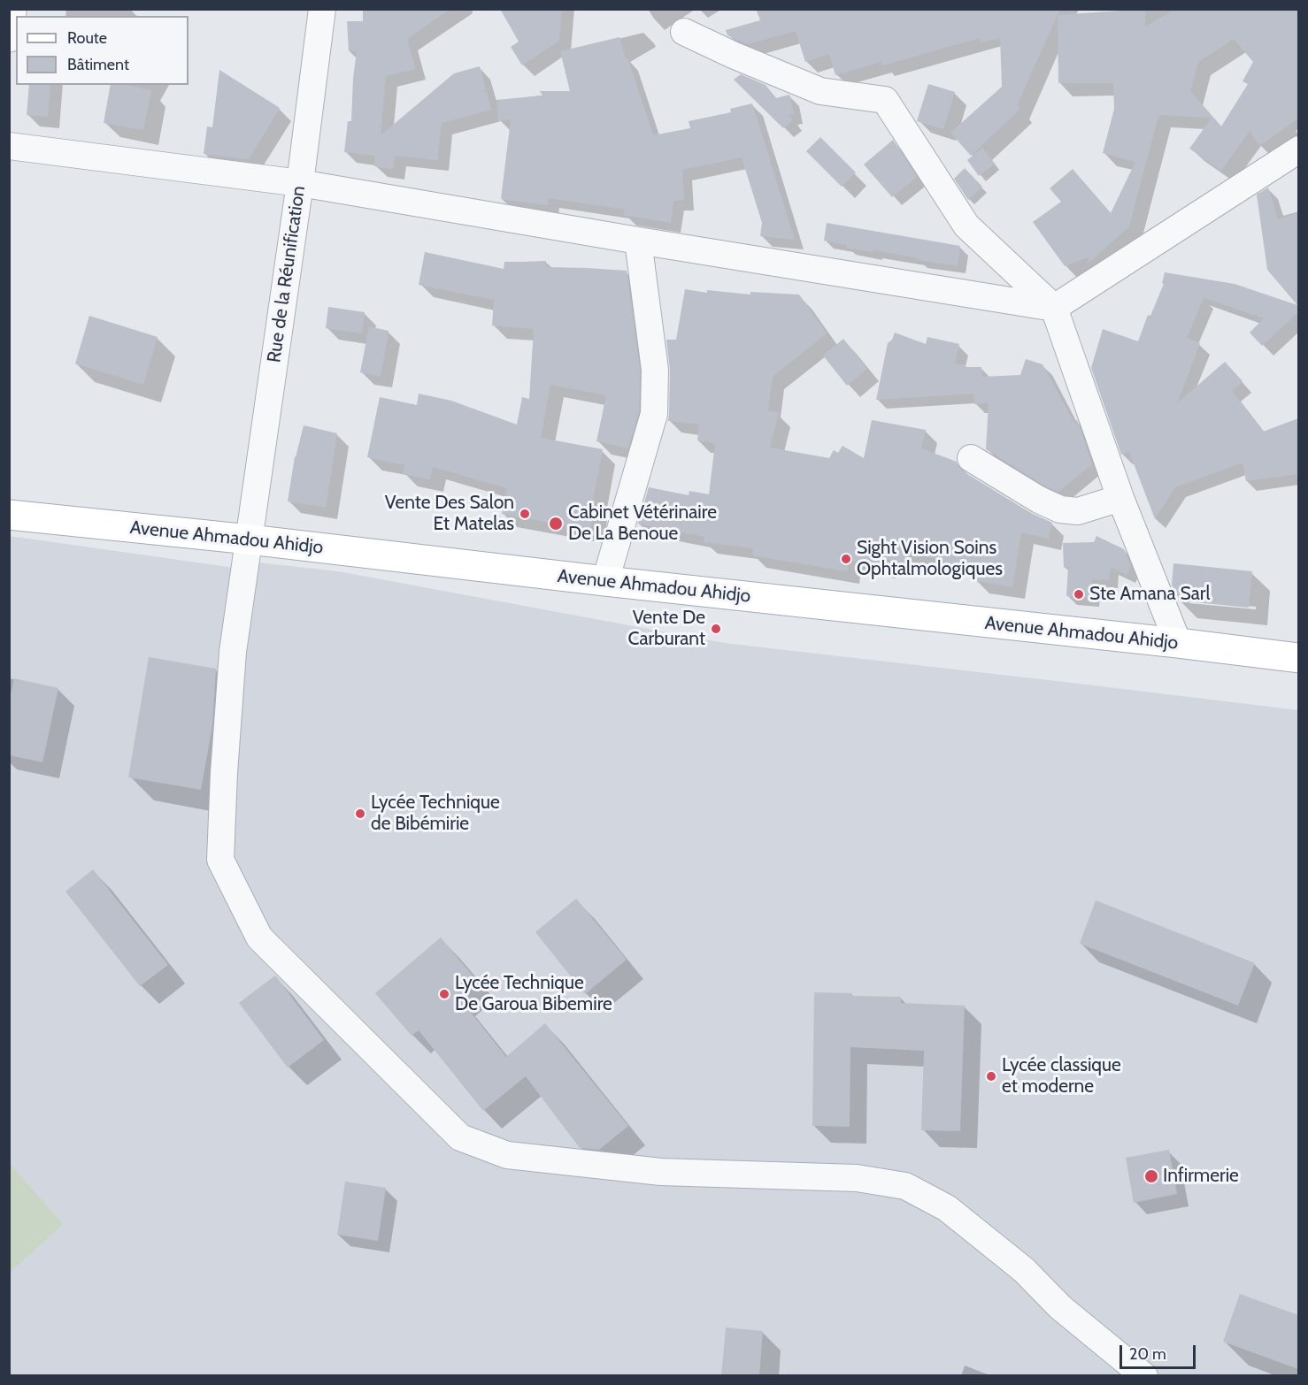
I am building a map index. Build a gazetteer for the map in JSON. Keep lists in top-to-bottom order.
{
  "streets": {
    "main road": ["Avenue Ahmadou Ahidjo"],
    "street": ["Rue de la Réunification"]
  },
  "crossings": [
    ["Rue de la Réunification", "Avenue Ahmadou Ahidjo"]
  ],
  "places": [
    "Vente Des Salon Et Matelas",
    "Cabinet Vétérinaire De La Benoue",
    "Sight Vision Soins Ophtalmologiques",
    "Ste Amana Sarl",
    "Vente De Carburant",
    "Lycée Technique de Bibémirie",
    "Lycée Technique De Garoua Bibemire",
    "Lycée classique et moderne",
    "Infirmerie"
  ],
  "legend": ["Route", "Bâtiment"],
  "scale_bar": "20 m"
}
